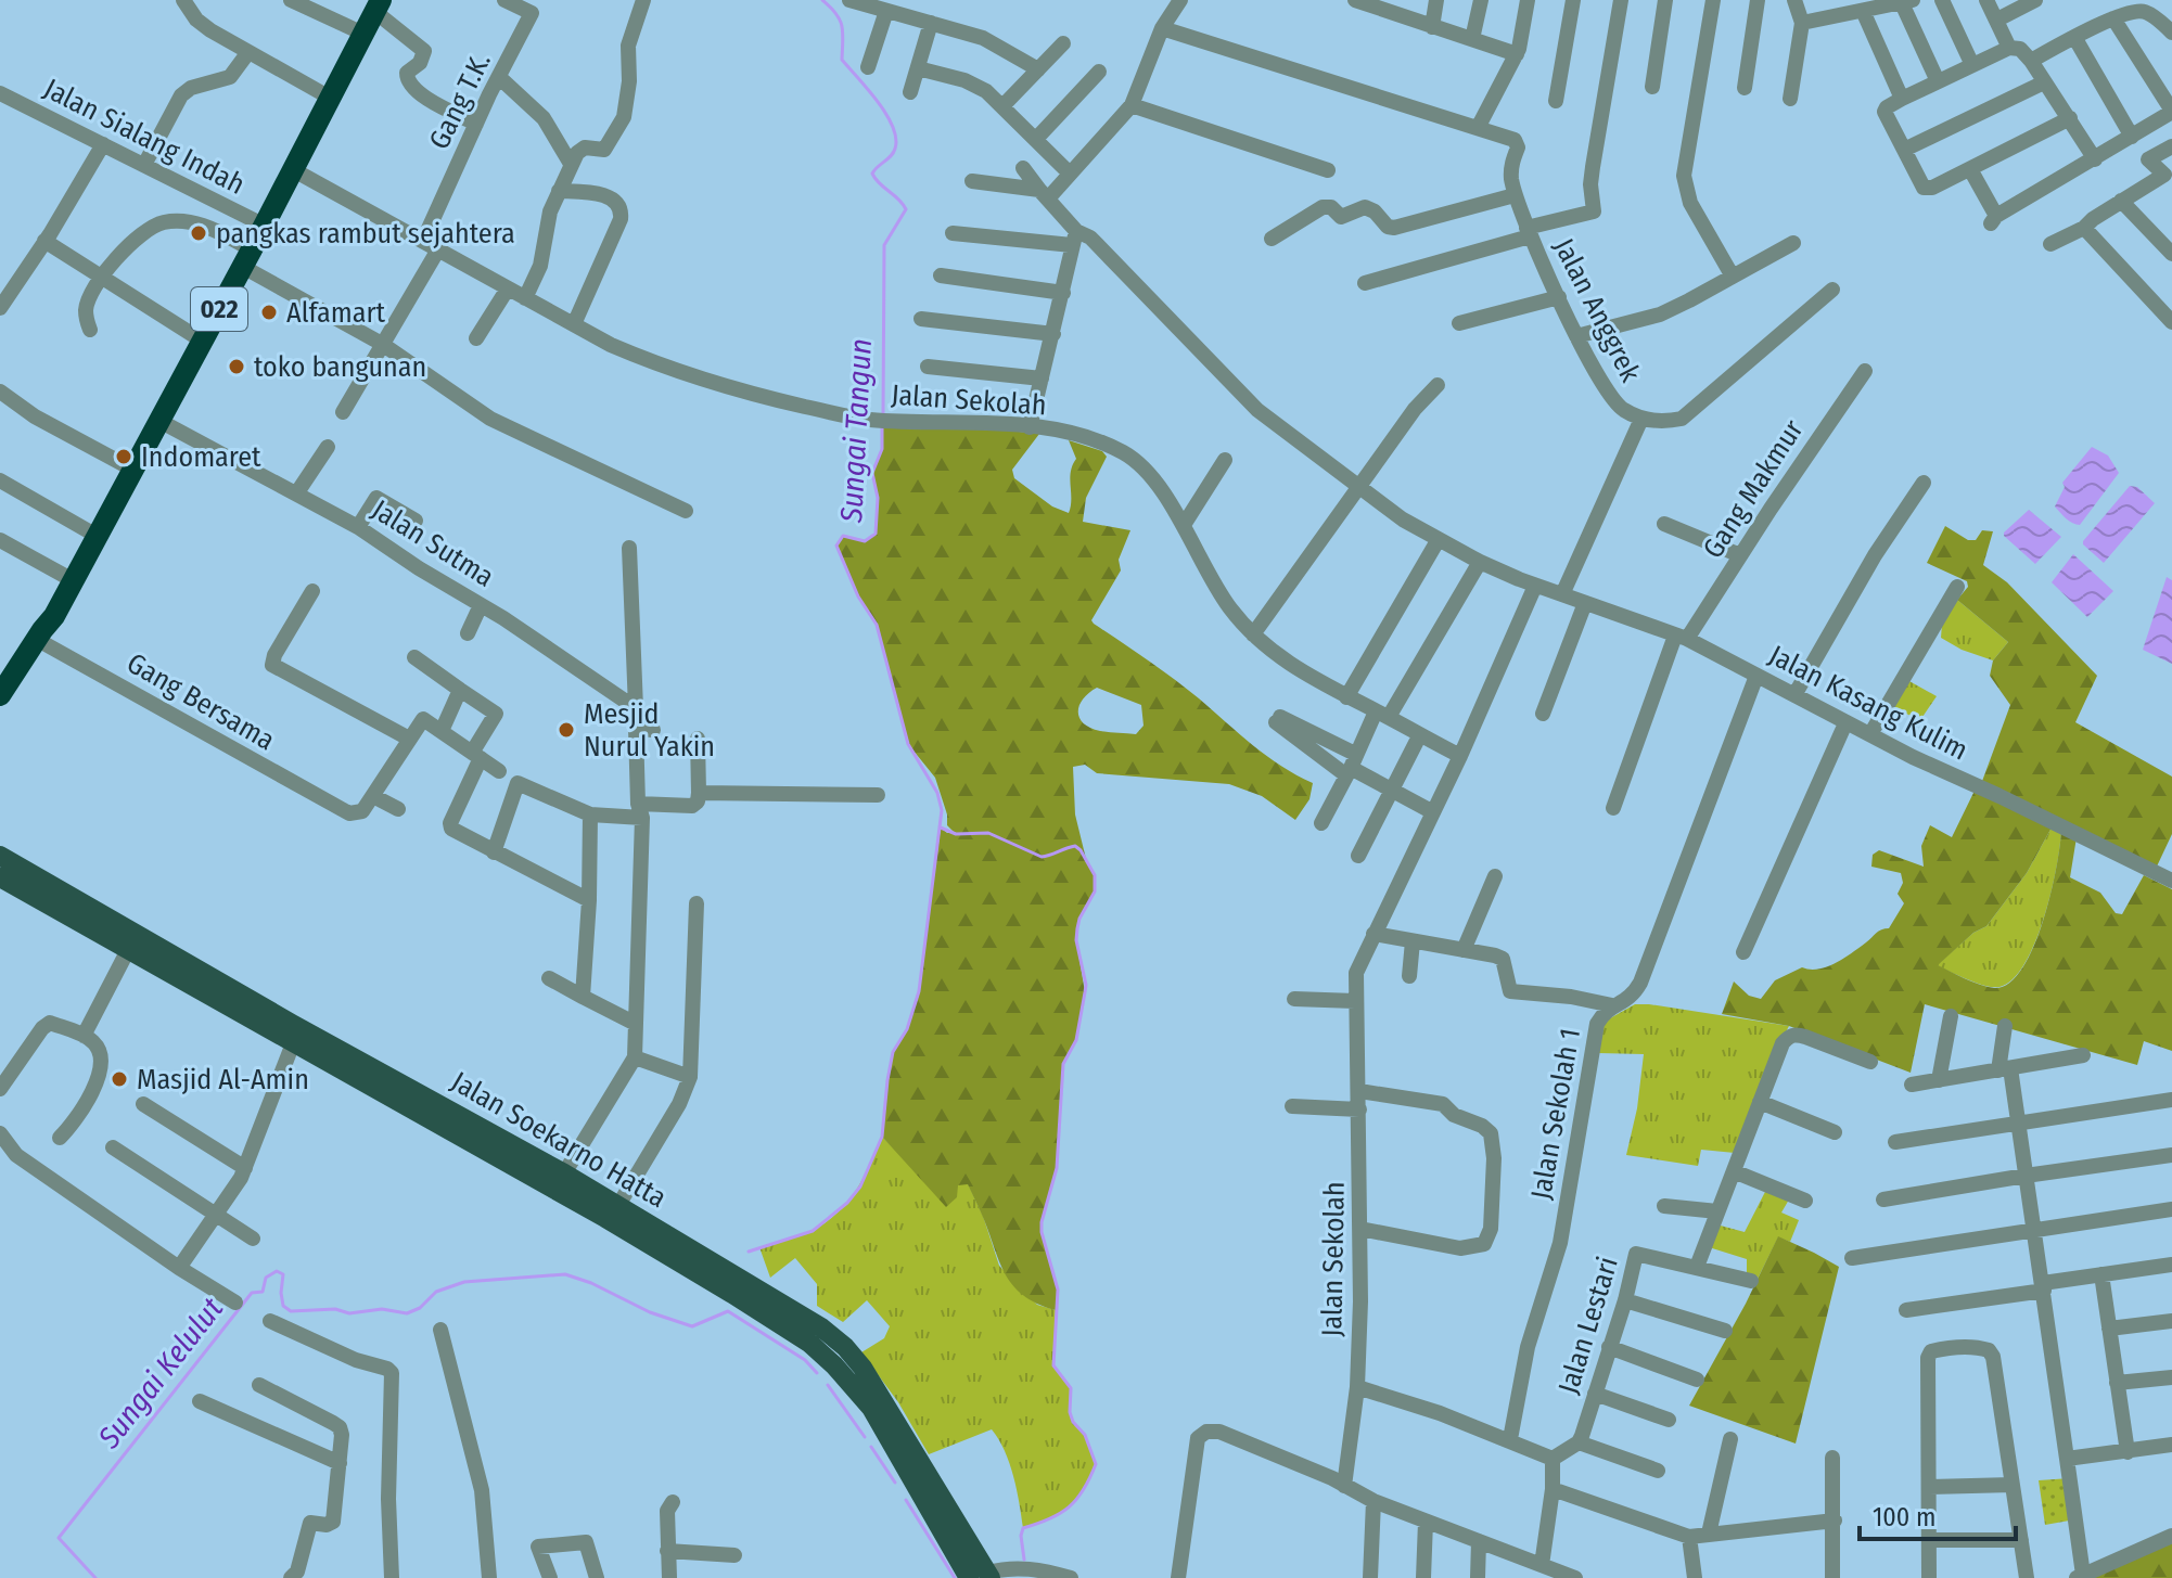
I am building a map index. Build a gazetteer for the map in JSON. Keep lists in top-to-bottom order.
{
  "streets": {
    "highway": ["022"],
    "main road": ["Jalan Soekarno Hatta"],
    "street": [
      "Gang T.K.",
      "Jalan Sialang Indah",
      "Jalan Anggrek",
      "Jalan Sekolah",
      "Gang Makmur",
      "Jalan Sutma",
      "Gang Bersama",
      "Jalan Kasang Kulim",
      "Jalan Sekolah 1",
      "Jalan Lestari"
    ]
  },
  "crossings": [
    ["Gang T.K.", "Jalan Sekolah"],
    ["Jalan Sialang Indah", "022"],
    ["022", "Jalan Sekolah"],
    ["022", "Jalan Sutma"],
    ["022", "Gang Bersama"],
    ["Jalan Anggrek", "Jalan Kasang Kulim"],
    ["Jalan Sekolah", "Jalan Kasang Kulim"],
    ["Gang Makmur", "Jalan Kasang Kulim"],
    ["Jalan Kasang Kulim", "Jalan Sekolah 1"]
  ],
  "water": ["Sungai Tangun", "Sungai Kelulut"],
  "places": [
    "pangkas rambut sejahtera",
    "Alfamart",
    "toko bangunan",
    "Indomaret",
    "Mesjid Nurul Yakin",
    "Masjid Al-Amin"
  ],
  "scale_bar": "100 m"
}
